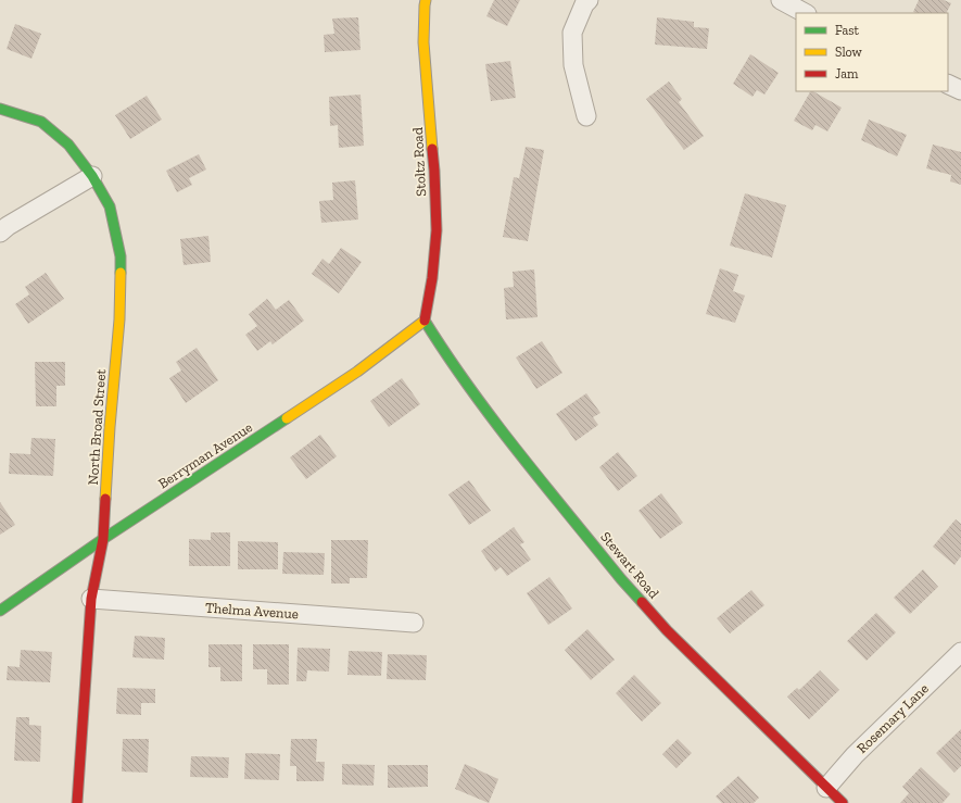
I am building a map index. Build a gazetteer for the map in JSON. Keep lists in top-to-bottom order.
{
  "streets": {
    "street": [
      "Stoltz Road",
      "North Broad Street",
      "Berryman Avenue",
      "Stewart Road",
      "Thelma Avenue",
      "Rosemary Lane"
    ]
  },
  "crossings": [
    ["Stoltz Road", "Berryman Avenue"],
    ["Stoltz Road", "Stewart Road"],
    ["North Broad Street", "Berryman Avenue"],
    ["North Broad Street", "Thelma Avenue"],
    ["Berryman Avenue", "Stewart Road"],
    ["Stewart Road", "Rosemary Lane"]
  ],
  "legend": ["Fast", "Slow", "Jam"]
}
